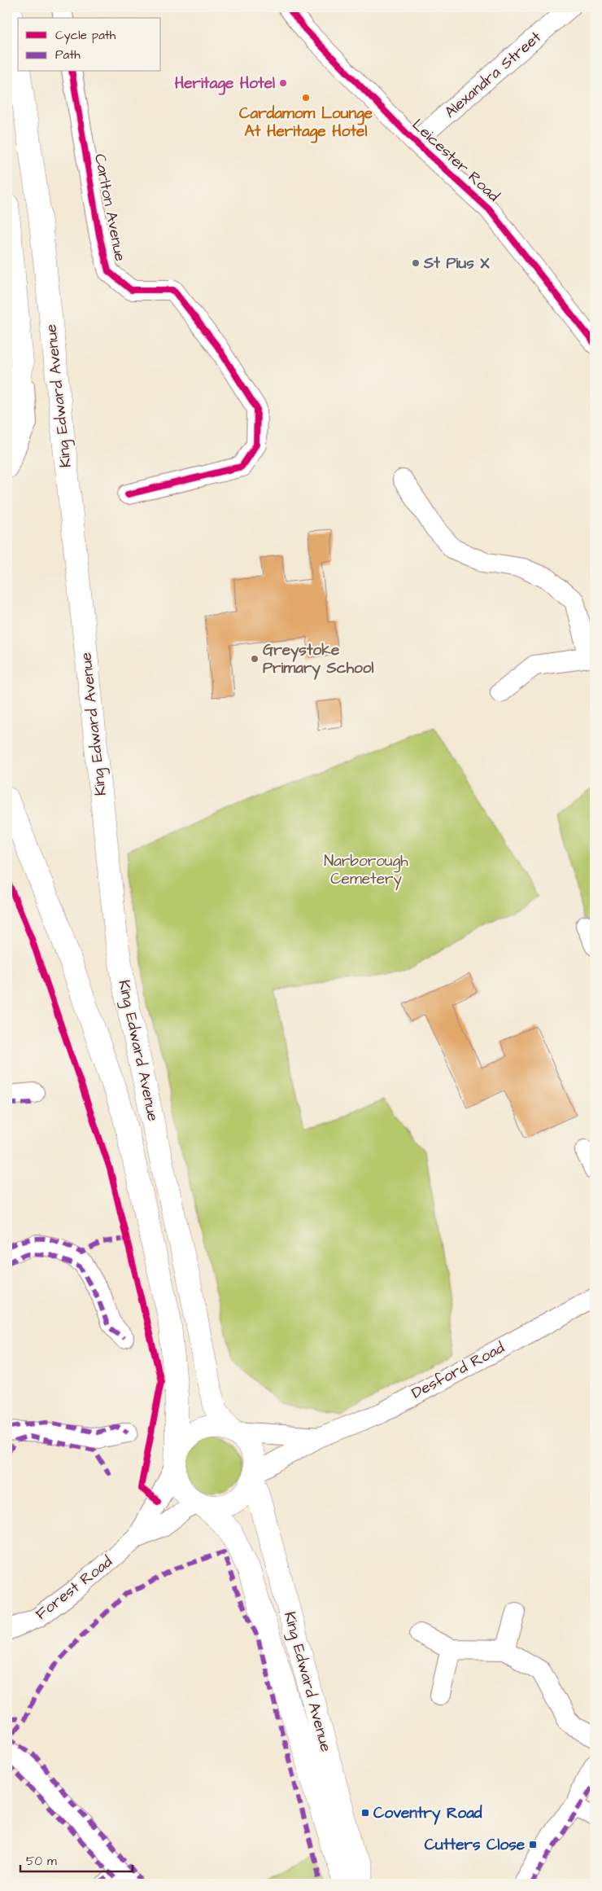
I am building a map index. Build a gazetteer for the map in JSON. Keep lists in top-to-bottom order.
{
  "streets": {
    "main road": ["King Edward Avenue"],
    "street": [
      "Alexandra Street",
      "Leicester Road",
      "Carlton Avenue",
      "Desford Road",
      "Forest Road"
    ]
  },
  "crossings": [
    ["Alexandra Street", "Leicester Road"],
    ["King Edward Avenue", "Desford Road"],
    ["King Edward Avenue", "Forest Road"],
    ["Desford Road", "Forest Road"]
  ],
  "parks": ["Narborough Cemetery"],
  "places": {
    "other": [
      "Heritage Hotel",
      "Cardamom Lounge At Heritage Hotel",
      "St Pius X",
      "Greystoke Primary School"
    ],
    "transit": ["Coventry Road", "Cutters Close"]
  },
  "legend": ["Cycle path", "Path"],
  "scale_bar": "50 m"
}
